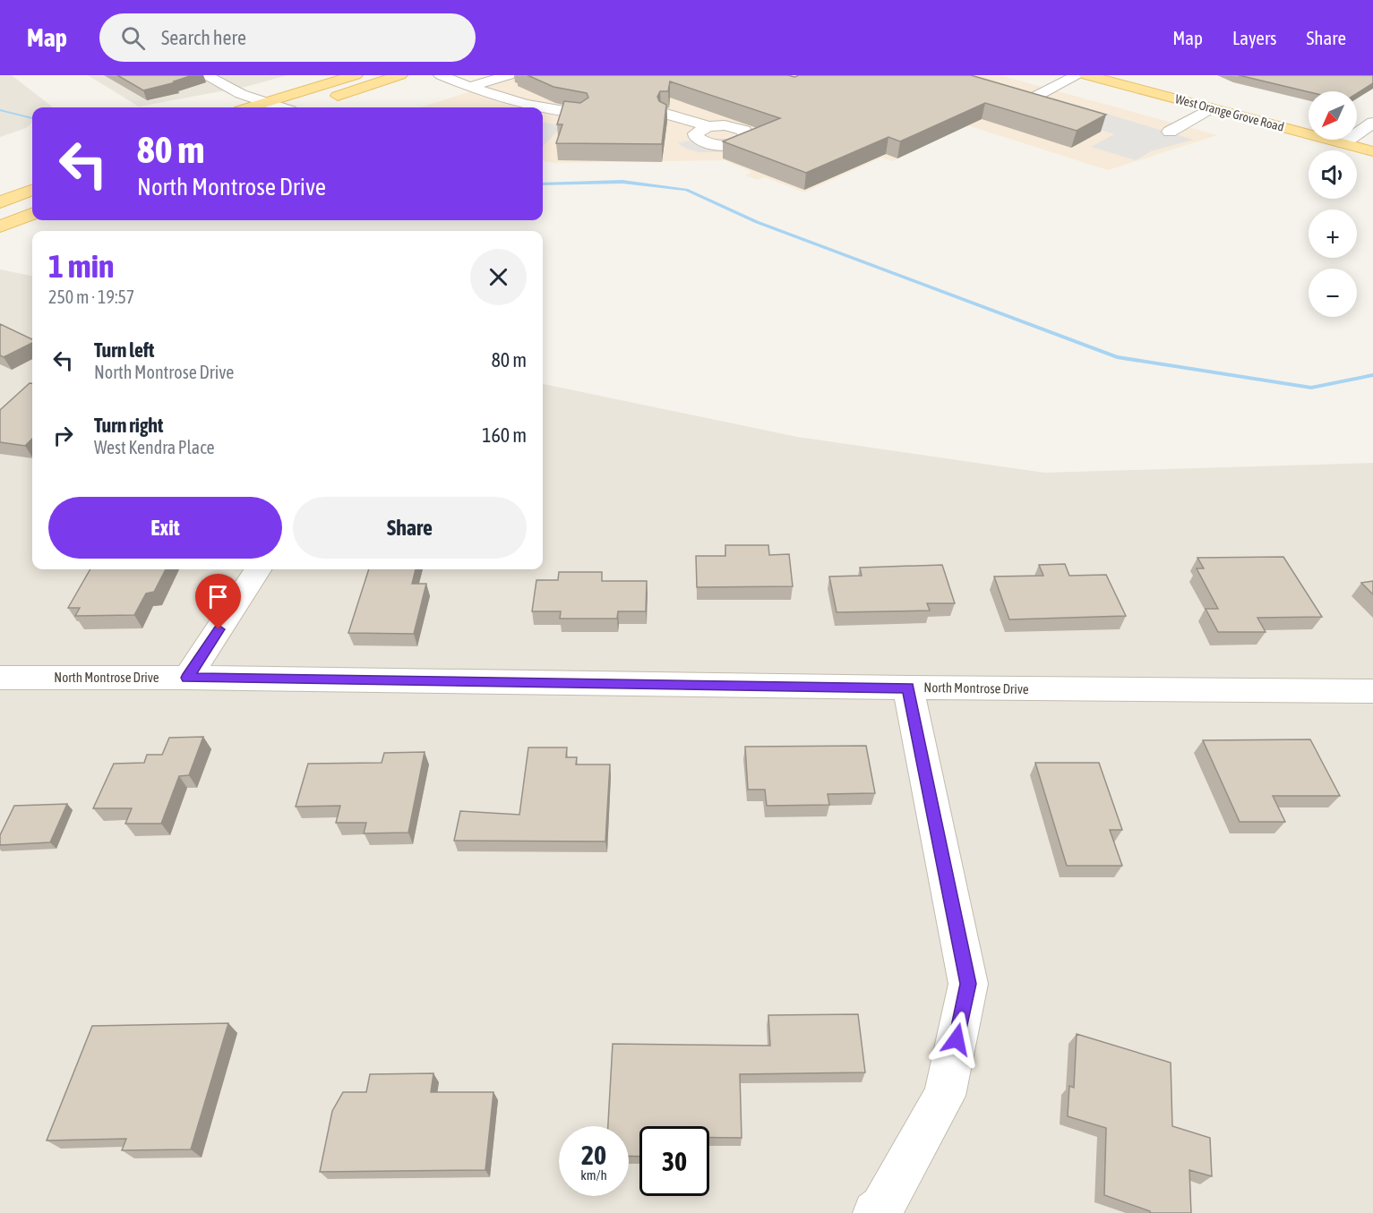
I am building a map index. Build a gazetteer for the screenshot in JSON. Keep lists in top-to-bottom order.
{
  "streets": {
    "main road": ["West Orange Grove Road"],
    "street": ["North Montrose Drive"]
  },
  "north": "bottom left",
  "page": {
    "header": "Map",
    "search": "Search here",
    "nav": ["Map", "Layers", "Share"],
    "map_buttons": ["+", "−"],
    "turn": ["80 m", "North Montrose Drive"],
    "heading": ["1 min", "250 m · 19:57"],
    "list": [
      {
        "name": "Turn left",
        "note": "North Montrose Drive",
        "value": "80 m"
      },
      {
        "name": "Turn right",
        "note": "West Kendra Place",
        "value": "160 m"
      }
    ],
    "buttons": ["Exit", "Share"],
    "speed": "20 km/h",
    "limit": "30"
  }
}
